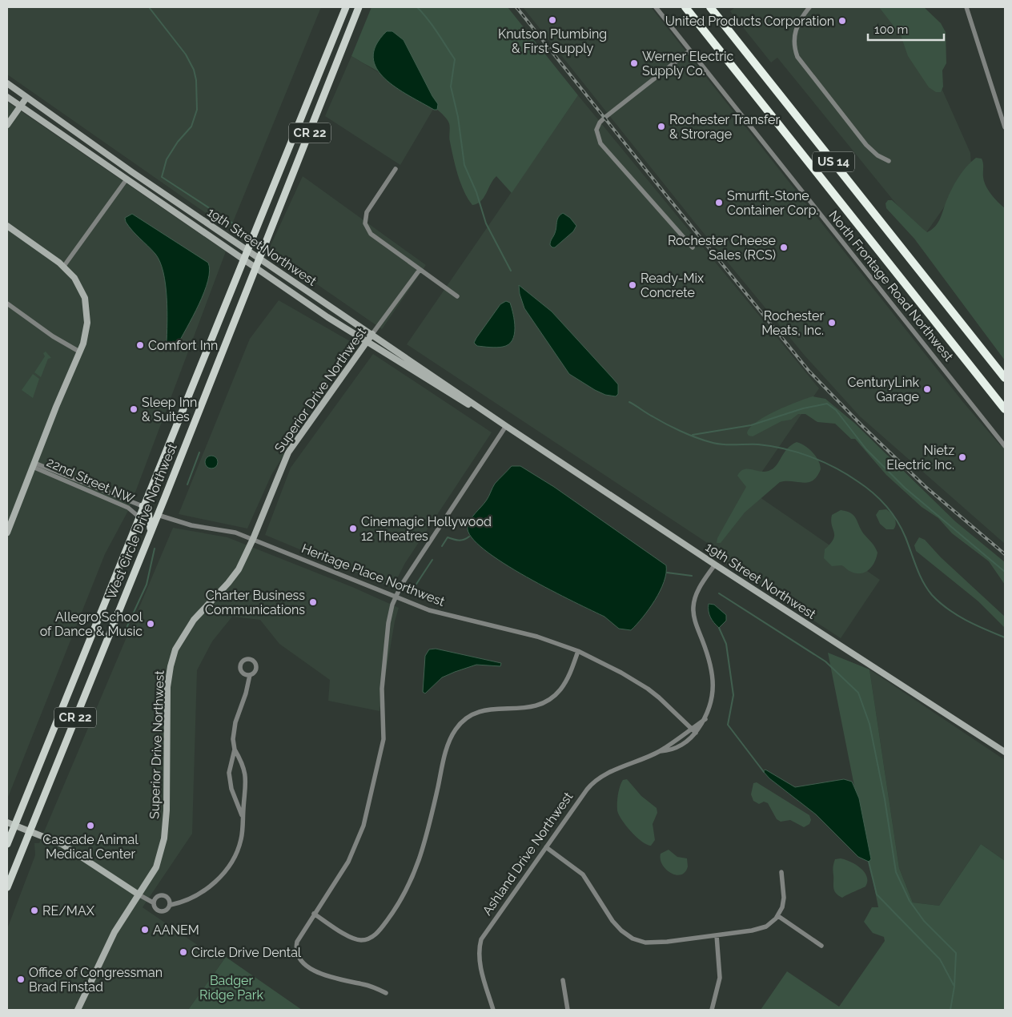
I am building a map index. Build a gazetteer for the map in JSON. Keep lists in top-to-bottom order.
{
  "streets": {
    "highway": ["US 14"],
    "main road": ["CR 22", "West Circle Drive Northwest"],
    "street": [
      "19th Street Northwest",
      "North Frontage Road Northwest",
      "Superior Drive Northwest",
      "22nd Street NW",
      "Heritage Place Northwest",
      "Ashland Drive Northwest"
    ]
  },
  "crossings": [
    ["19th Street Northwest", "Superior Drive Northwest"],
    ["19th Street Northwest", "West Circle Drive Northwest"],
    ["19th Street Northwest", "Ashland Drive Northwest"],
    ["Superior Drive Northwest", "Heritage Place Northwest"],
    ["22nd Street NW", "West Circle Drive Northwest"],
    ["West Circle Drive Northwest", "Heritage Place Northwest"],
    ["Heritage Place Northwest", "Ashland Drive Northwest"]
  ],
  "parks": ["Badger Ridge Park"],
  "places": [
    "Knutson Plumbing & First Supply",
    "United Products Corporation",
    "Werner Electric Supply Co.",
    "Rochester Transfer & Strorage",
    "Smurfit-Stone Container Corp.",
    "Rochester Cheese Sales (RCS)",
    "Ready-Mix Concrete",
    "Rochester Meats, Inc.",
    "Comfort Inn",
    "CenturyLink Garage",
    "Sleep Inn & Suites",
    "Nietz Electric Inc.",
    "Cinemagic Hollywood 12 Theatres",
    "Charter Business Communications",
    "Allegro School of Dance & Music",
    "Cascade Animal Medical Center",
    "RE/MAX",
    "AANEM",
    "Circle Drive Dental",
    "Office of Congressman Brad Finstad"
  ],
  "scale_bar": "100 m"
}
